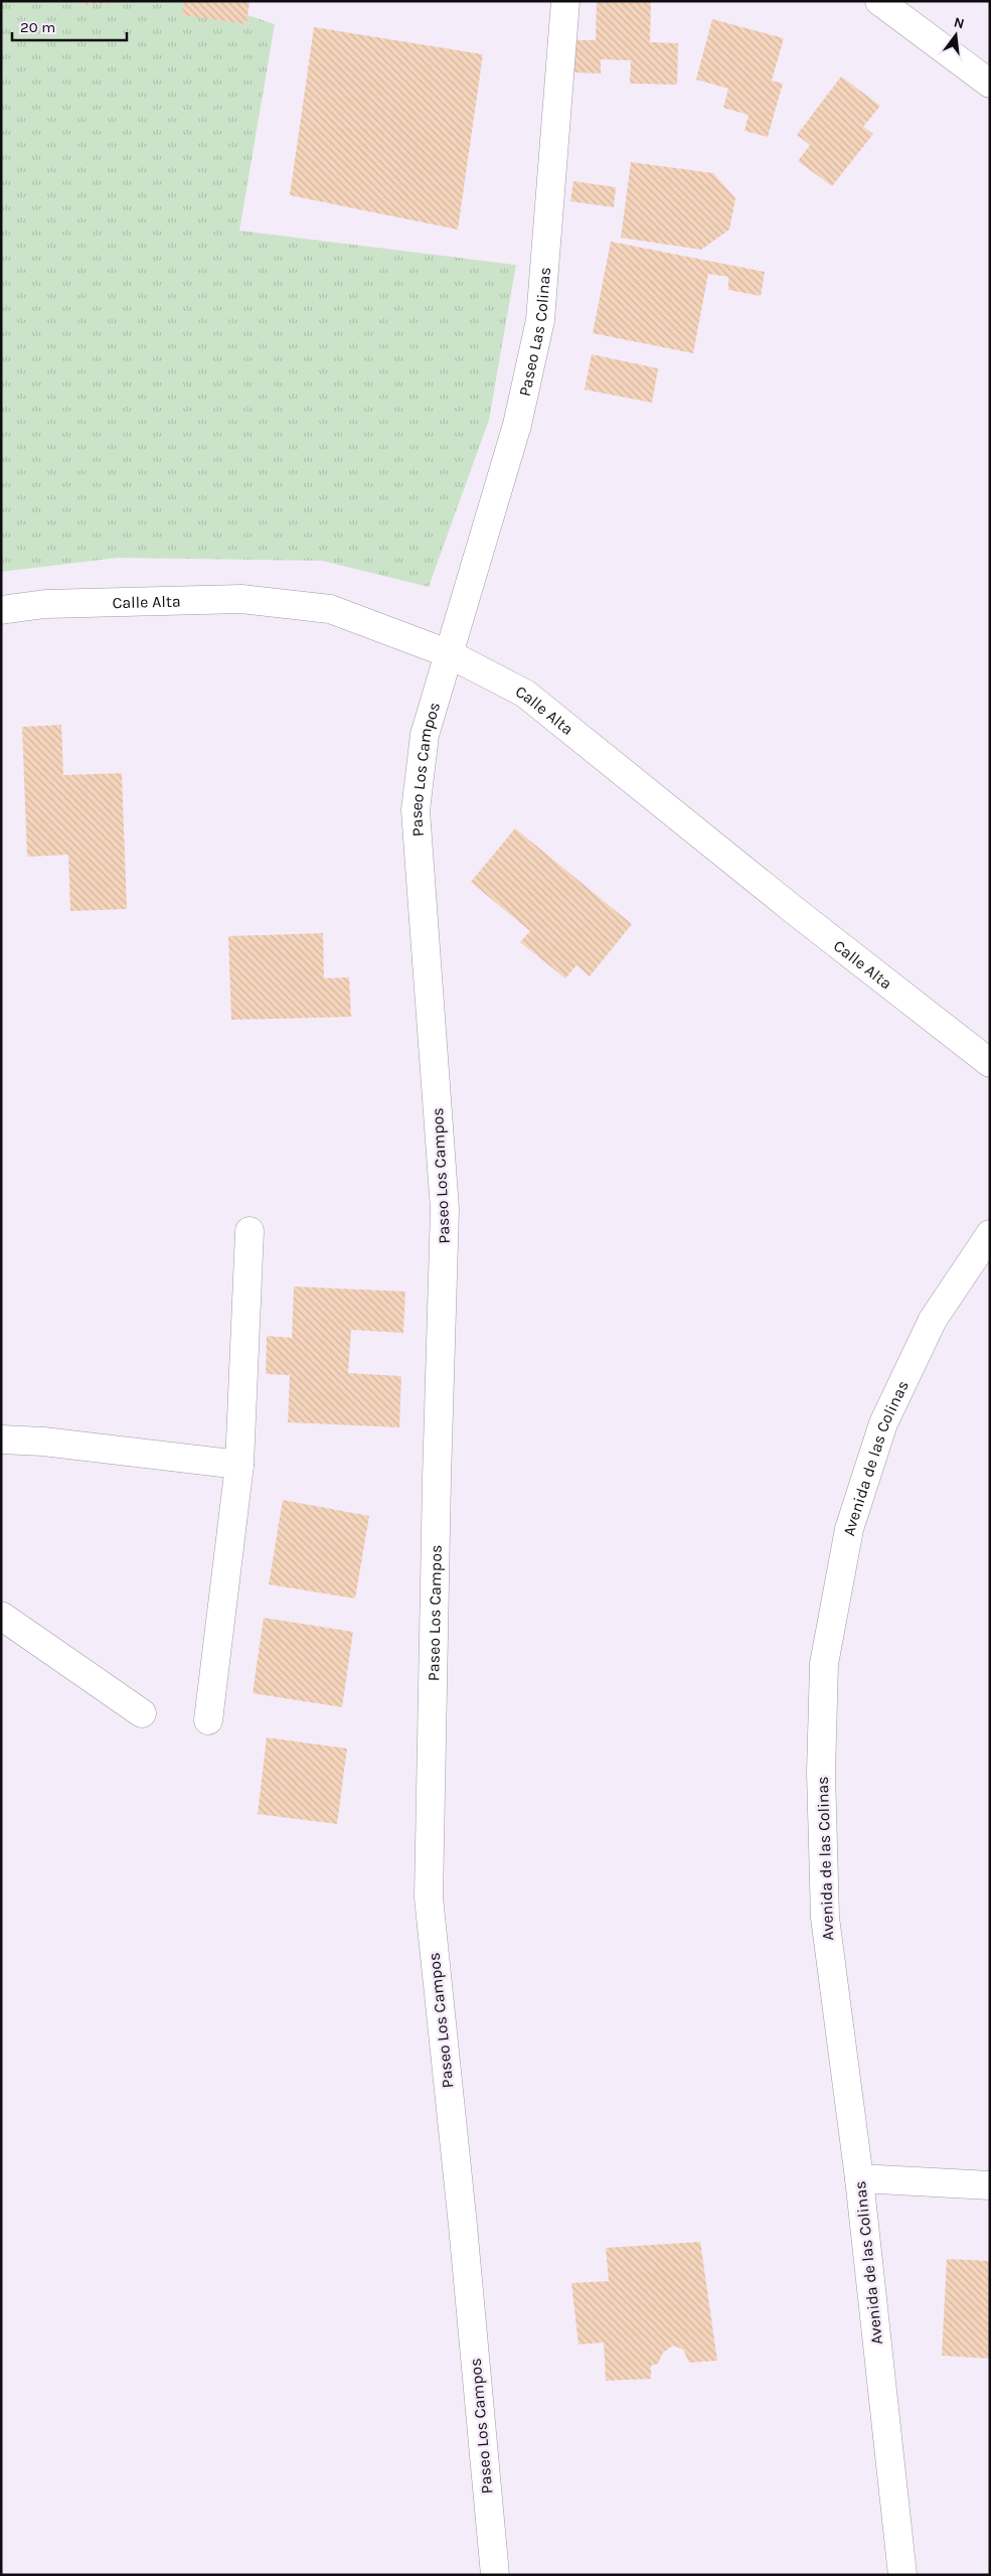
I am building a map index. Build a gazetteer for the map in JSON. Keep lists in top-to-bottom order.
{
  "streets": {
    "street": [
      "Paseo Las Colinas",
      "Calle Alta",
      "Paseo Los Campos",
      "Avenida de las Colinas"
    ]
  },
  "crossings": [
    ["Paseo Las Colinas", "Calle Alta"],
    ["Paseo Las Colinas", "Paseo Los Campos"],
    ["Calle Alta", "Paseo Los Campos"]
  ],
  "scale_bar": "20 m",
  "north": "top"
}
